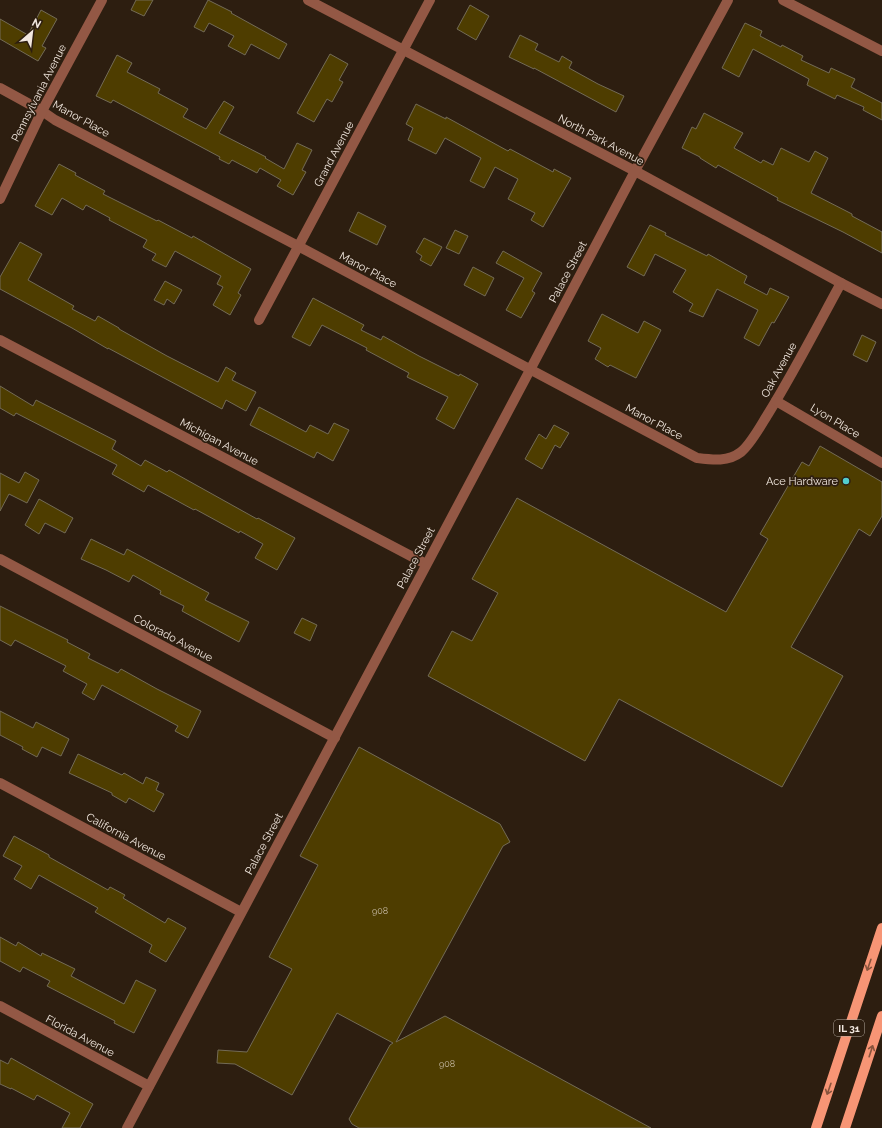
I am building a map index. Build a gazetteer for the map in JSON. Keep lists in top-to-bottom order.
{
  "streets": {
    "main road": ["IL 31"],
    "street": [
      "Pennsylvania Avenue",
      "Manor Place",
      "North Park Avenue",
      "Grand Avenue",
      "Palace Street",
      "Oak Avenue",
      "Lyon Place",
      "Michigan Avenue",
      "Colorado Avenue",
      "California Avenue",
      "Florida Avenue"
    ]
  },
  "crossings": [
    ["Pennsylvania Avenue", "Manor Place"],
    ["Manor Place", "Grand Avenue"],
    ["Manor Place", "Palace Street"],
    ["Manor Place", "Oak Avenue"],
    ["North Park Avenue", "Grand Avenue"],
    ["North Park Avenue", "Palace Street"],
    ["North Park Avenue", "Oak Avenue"],
    ["Palace Street", "Michigan Avenue"],
    ["Palace Street", "Colorado Avenue"],
    ["Palace Street", "California Avenue"],
    ["Palace Street", "Florida Avenue"],
    ["Oak Avenue", "Lyon Place"]
  ],
  "places": ["Ace Hardware"],
  "house_numbers": ["908", "908"],
  "north": "top right"
}
